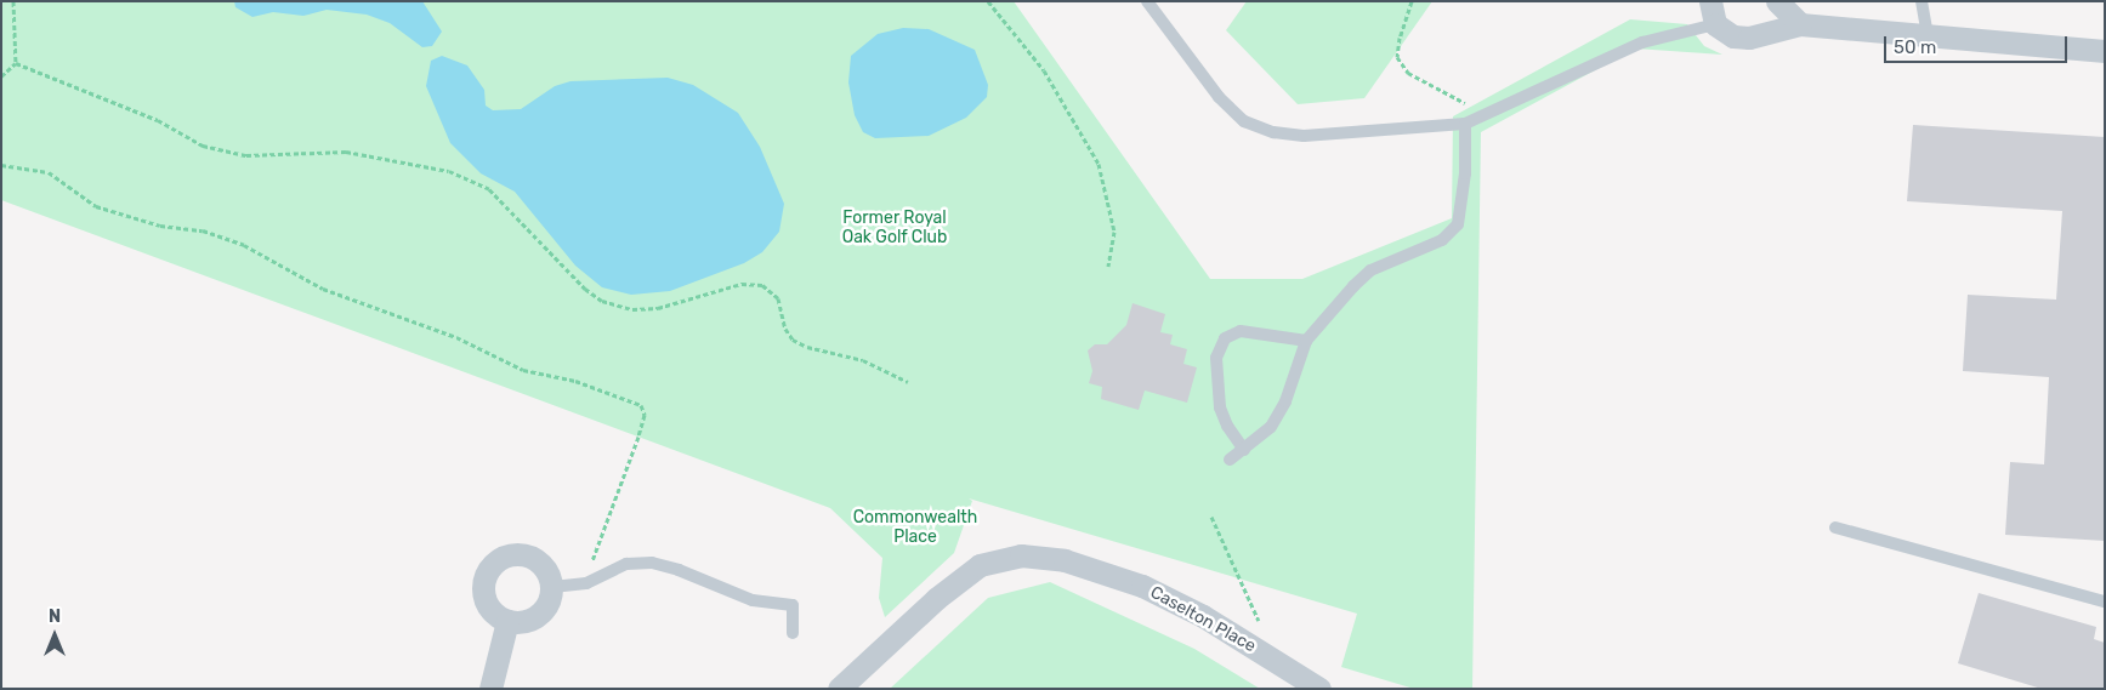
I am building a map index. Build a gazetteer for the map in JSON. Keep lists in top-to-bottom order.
{
  "streets": {
    "street": ["Caselton Place"]
  },
  "parks": ["Former Royal Oak Golf Club", "Commonwealth Place"],
  "scale_bar": "50 m",
  "north": "top"
}
